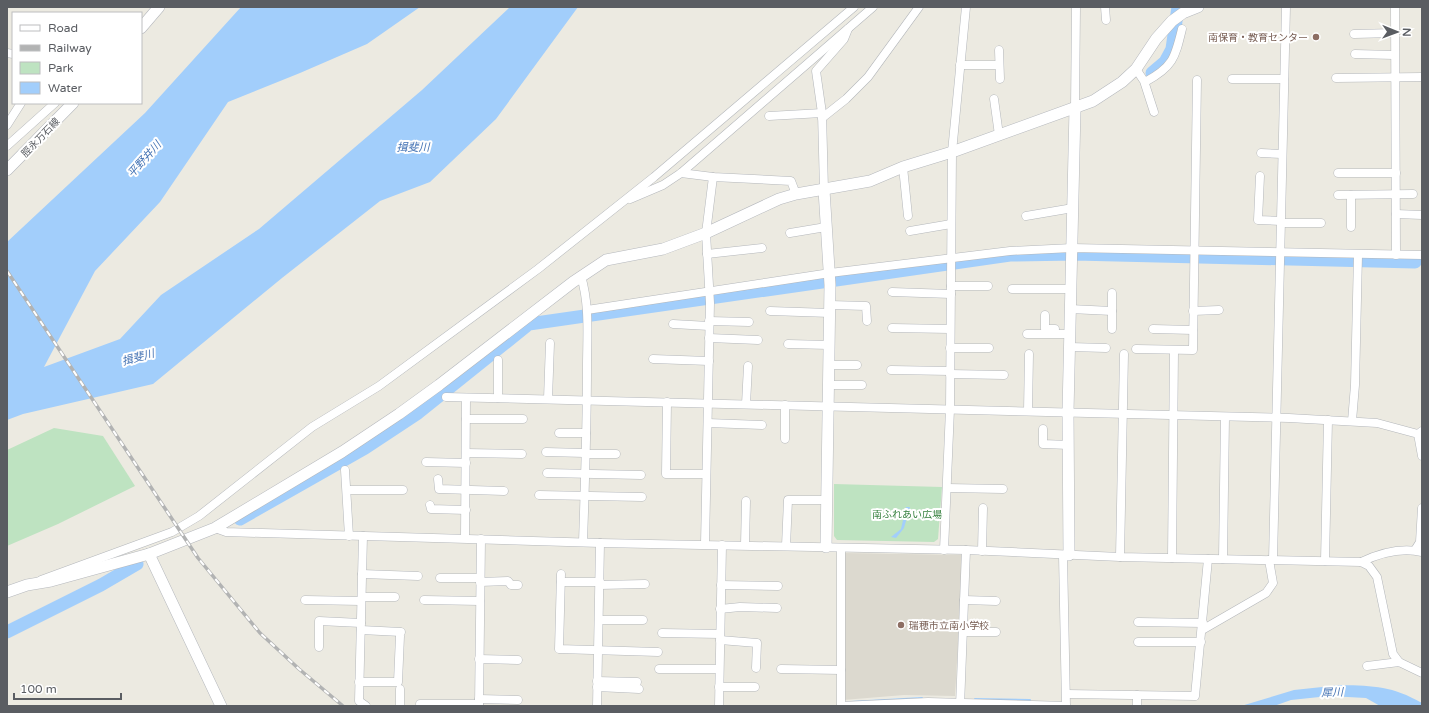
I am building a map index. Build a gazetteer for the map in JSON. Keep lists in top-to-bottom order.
{
  "streets": {
    "street": ["脛永万石線"]
  },
  "water": ["揖斐川", "平野井川", "犀川"],
  "parks": ["南ふれあい広場"],
  "places": ["南保育・教育センター", "瑞穂市立南小学校"],
  "legend": [
    "Road",
    "Railway",
    "Park",
    "Water"
  ],
  "scale_bar": "100 m",
  "north": "right"
}
